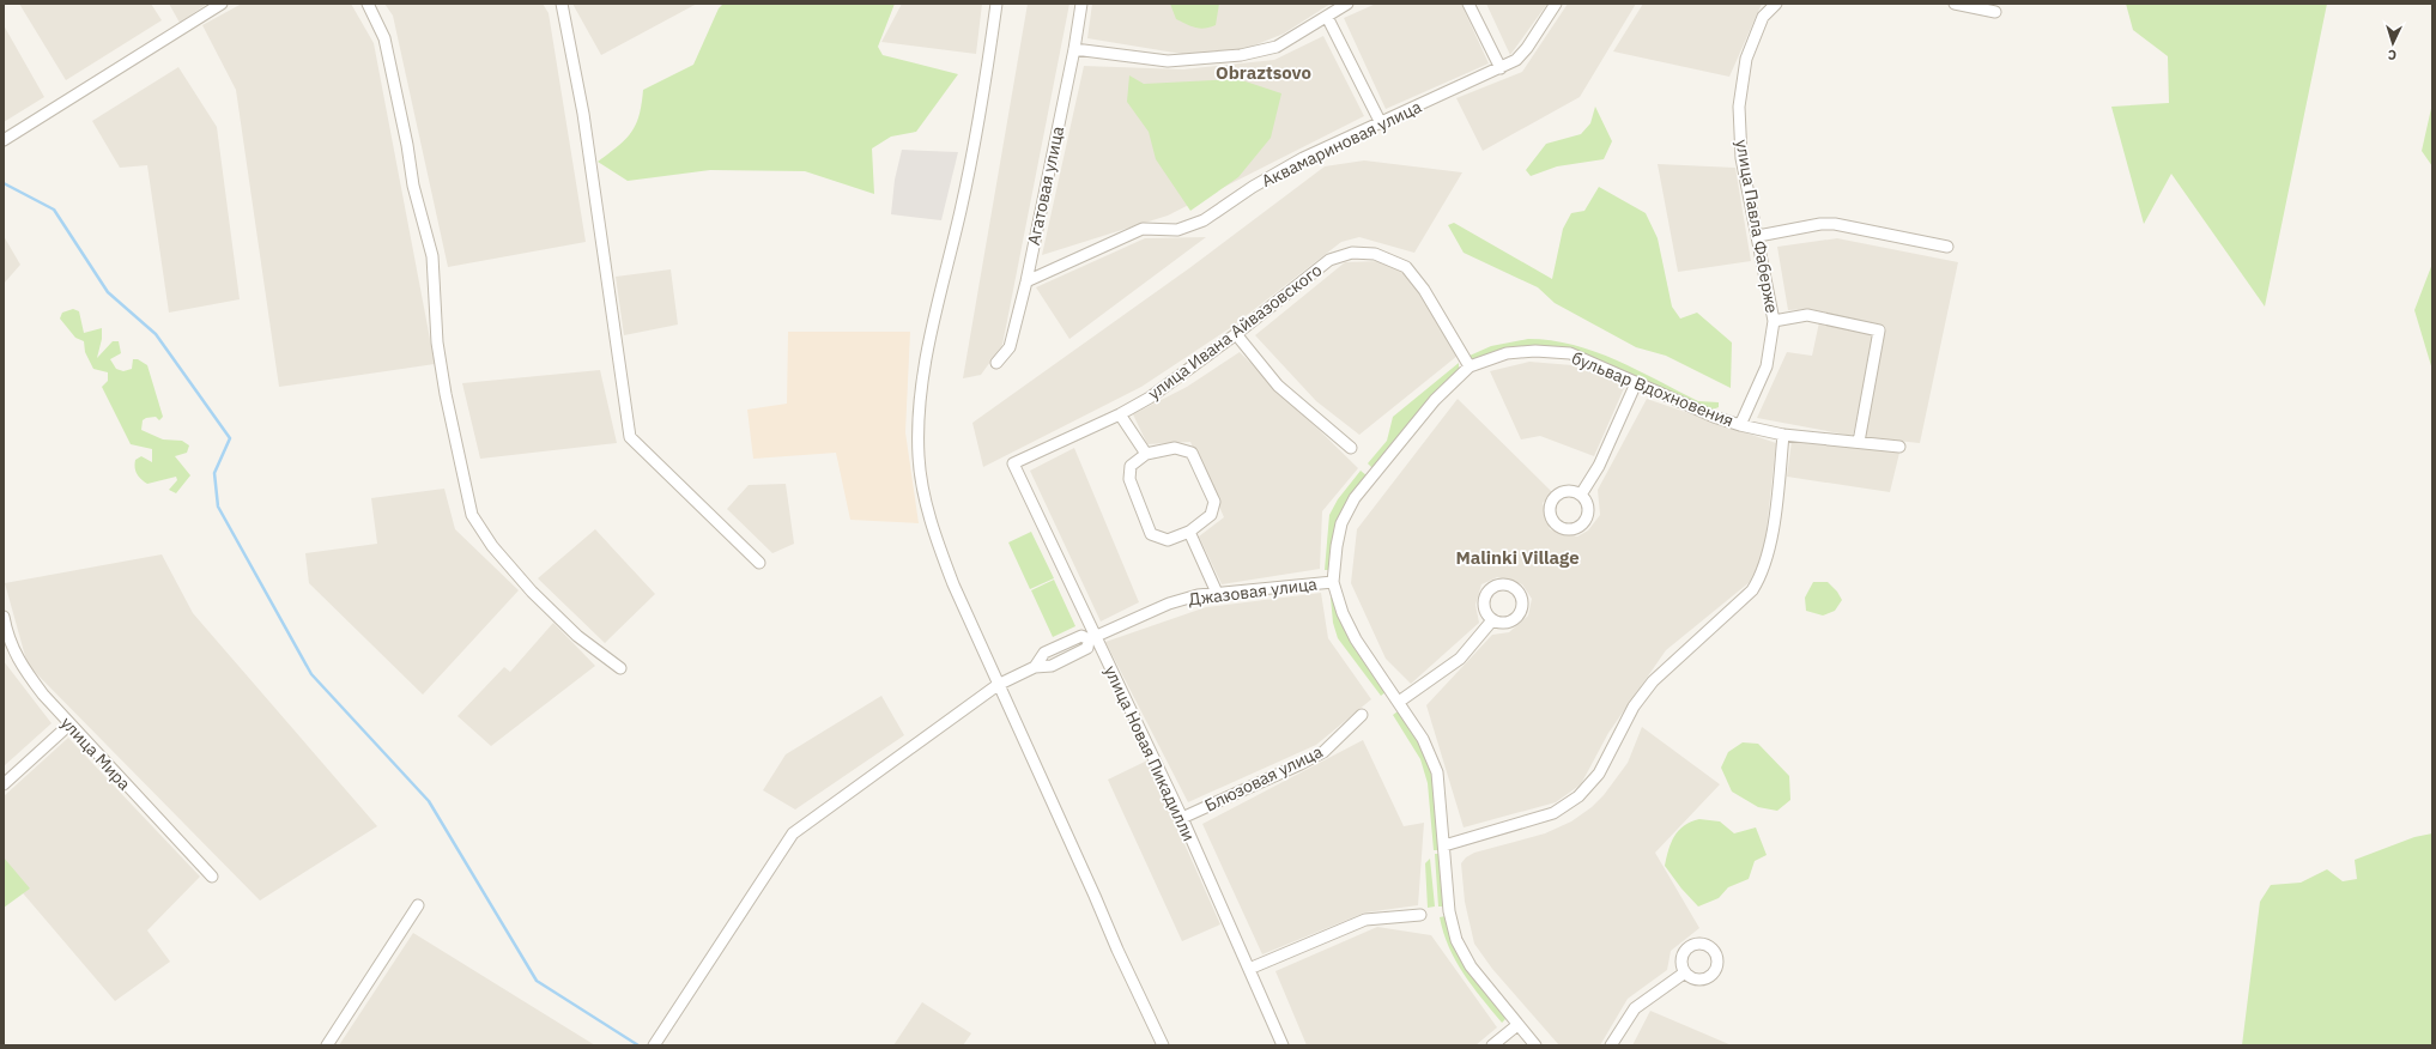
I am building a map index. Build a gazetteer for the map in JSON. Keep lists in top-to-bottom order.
{
  "streets": {
    "street": [
      "Аквамариновая улица",
      "Агатовая улица",
      "улица Павла Фаберже",
      "улица Ивана Айвазовского",
      "бульвар Вдохновения",
      "Джазовая улица",
      "улица Мира",
      "улица Новая Пикадилли",
      "Блюзовая улица"
    ]
  },
  "crossings": [
    ["Аквамариновая улица", "Агатовая улица"],
    ["улица Павла Фаберже", "бульвар Вдохновения"],
    ["улица Ивана Айвазовского", "бульвар Вдохновения"],
    ["улица Ивана Айвазовского", "улица Новая Пикадилли"],
    ["бульвар Вдохновения", "Джазовая улица"],
    ["Джазовая улица", "улица Новая Пикадилли"],
    ["улица Новая Пикадилли", "Блюзовая улица"]
  ],
  "districts": ["Obraztsovo", "Malinki Village"],
  "north": "bottom"
}
